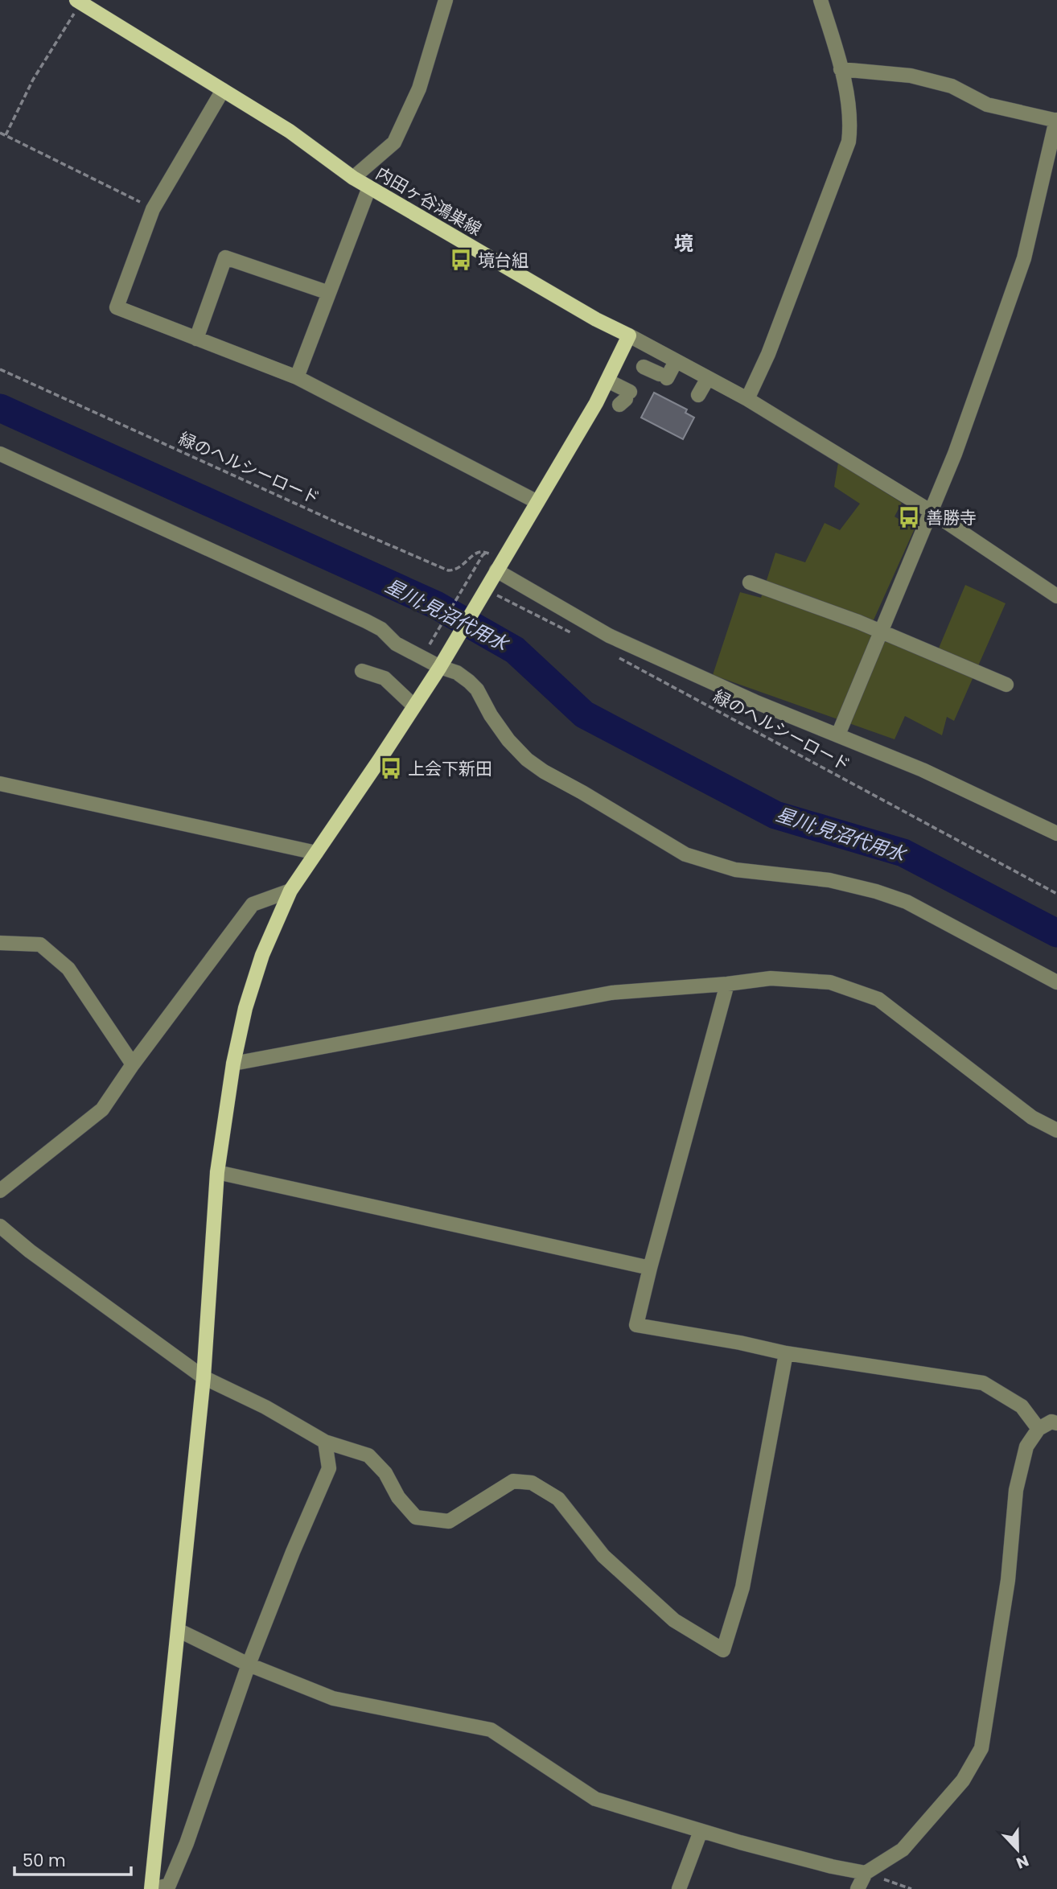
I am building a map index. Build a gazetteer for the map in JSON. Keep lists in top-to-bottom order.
{
  "streets": {
    "main road": ["内田ヶ谷鴻巣線"],
    "path": ["緑のヘルシーロード"]
  },
  "districts": ["境"],
  "water": ["星川;見沼代用水"],
  "places": {
    "bus stop": ["境台組", "善勝寺", "上会下新田"]
  },
  "scale_bar": "50 m",
  "north": "bottom"
}
